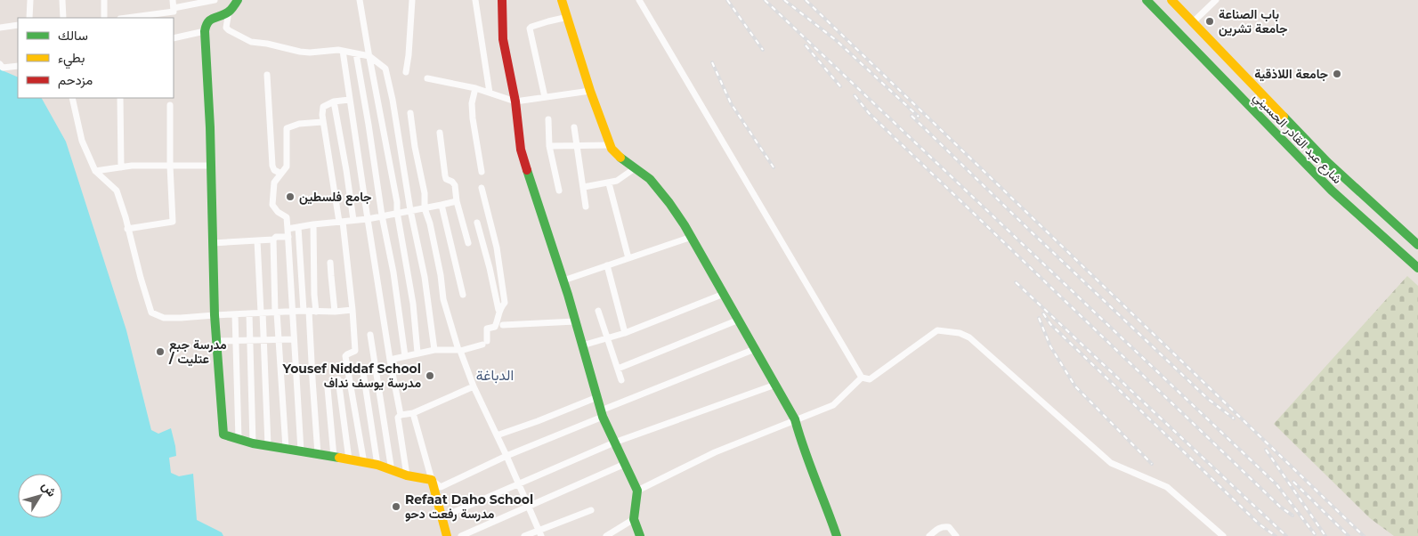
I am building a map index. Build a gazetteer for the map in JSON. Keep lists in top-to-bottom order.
{
  "streets": {
    "street": ["شارع عبد القادر الحسيني"]
  },
  "districts": ["الدباغة"],
  "places": [
    "باب الصناعة جامعة تشرين",
    "جامعة اللاذقية",
    "جامع فلسطين",
    "مدرسة جبع / عتليت",
    "Yousef Niddaf School مدرسة يوسف نداف",
    "Refaat Daho School مدرسة رفعت دحو"
  ],
  "legend": ["سالك", "بطيء", "مزدحم"],
  "north": "top right"
}
